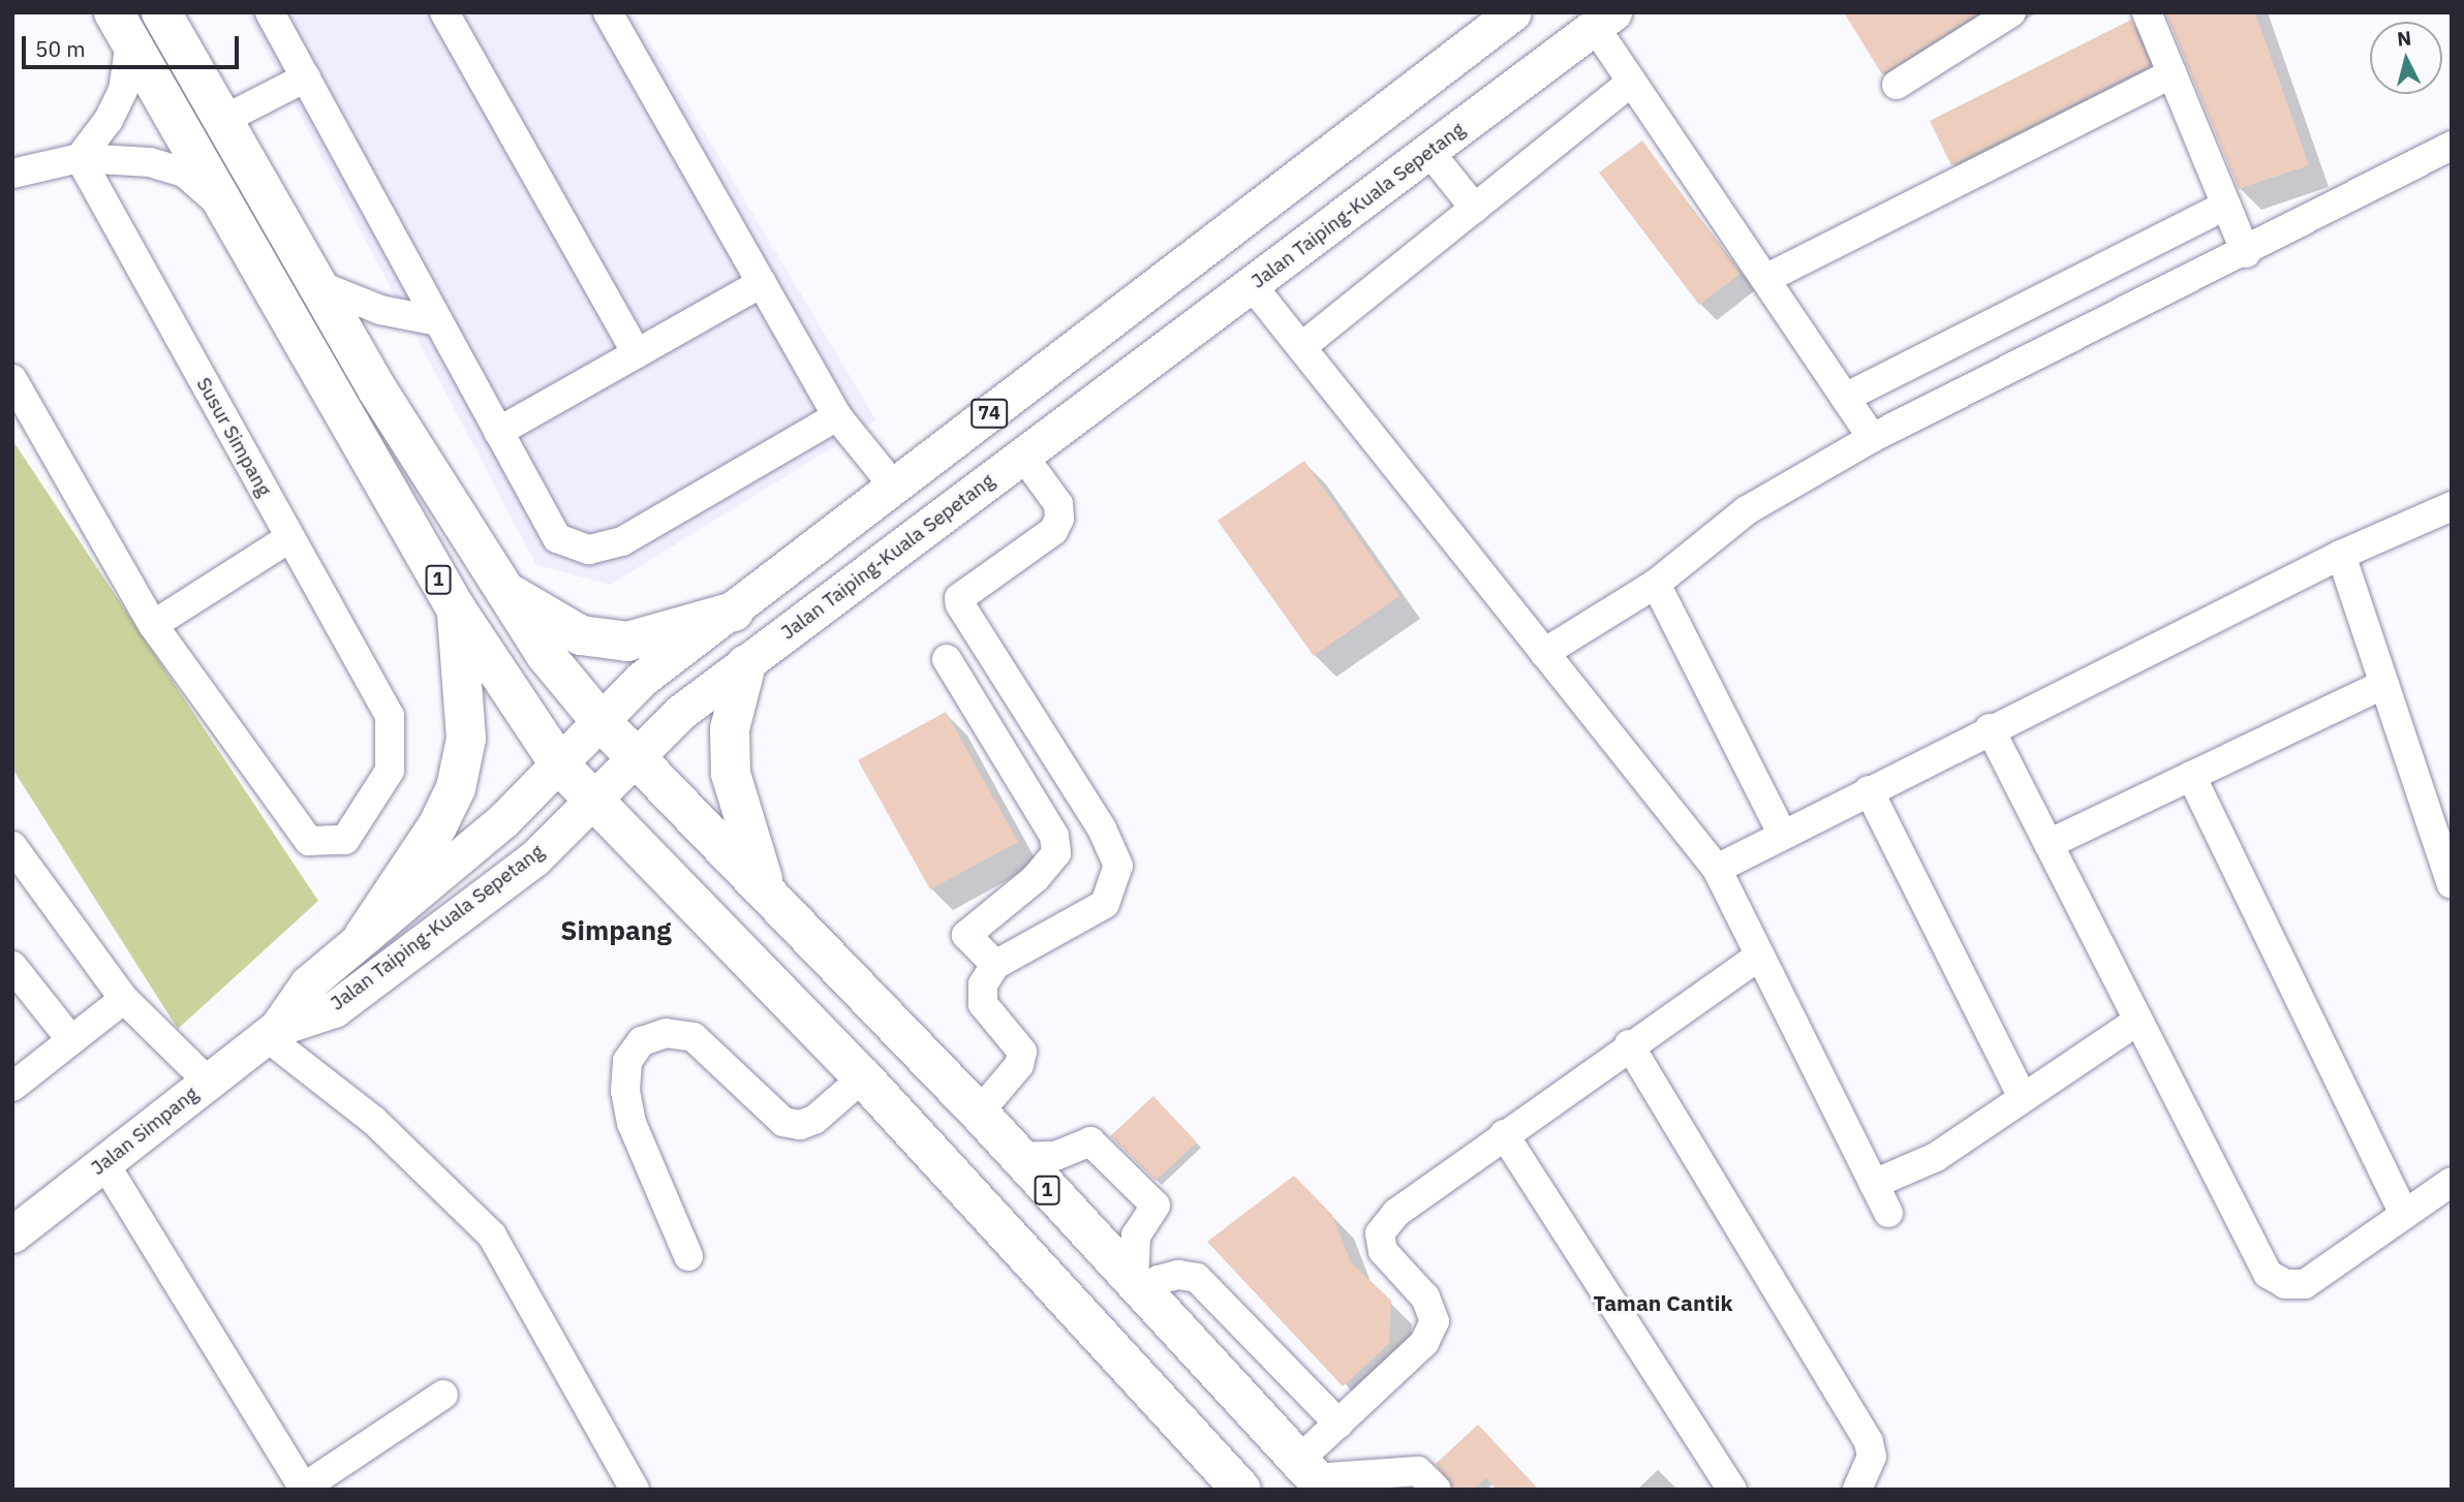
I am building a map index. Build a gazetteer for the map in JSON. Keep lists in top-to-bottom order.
{
  "streets": {
    "highway": ["1"],
    "main road": ["Jalan Taiping-Kuala Sepetang", "74", "Jalan Simpang"],
    "street": ["Susur Simpang"]
  },
  "crossings": [
    ["Jalan Taiping-Kuala Sepetang", "1"],
    ["Jalan Taiping-Kuala Sepetang", "Jalan Simpang"]
  ],
  "districts": ["Simpang", "Taman Cantik"],
  "scale_bar": "50 m",
  "north": "top"
}
